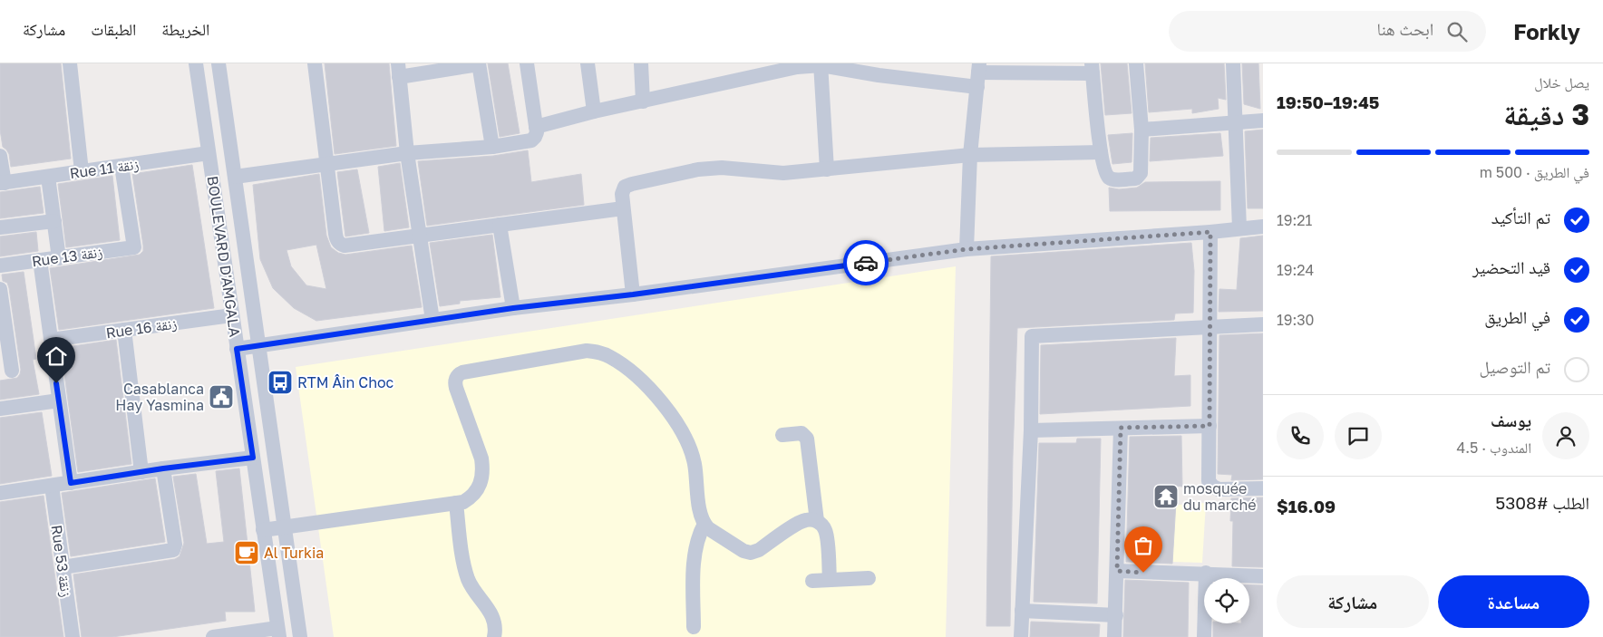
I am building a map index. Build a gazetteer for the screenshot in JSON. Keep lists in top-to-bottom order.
{
  "streets": {
    "street": [
      "Rue 11 زنقة",
      "Rue 13 زنقة",
      "BOULEVARD D'AMGALA",
      "Rue 16 زنقة",
      "Rue 53 زنقة"
    ]
  },
  "crossings": [
    ["Rue 11 زنقة", "Rue 13 زنقة"],
    ["Rue 11 زنقة", "BOULEVARD D'AMGALA"],
    ["BOULEVARD D'AMGALA", "Rue 16 زنقة"]
  ],
  "places": {
    "bus stop": ["RTM Âin Choc"],
    "public building": ["Casablanca Hay Yasmina"],
    "temple": ["mosquée du marché"],
    "cafe": ["Al Turkia"]
  },
  "page": {
    "header": "Forkly",
    "search": "ابحث هنا",
    "nav": ["الخريطة", "الطبقات", "مشاركة"],
    "heading": ["3 دقيقة", "يصل خلال", "19:45–19:50"],
    "panel": [
      "يوسف",
      "المندوب · 4.5",
      "الطلب #5308",
      "$16.09"
    ],
    "bar": "في الطريق · 500 m",
    "list": [
      ["تم التأكيد", "19:21"],
      ["قيد التحضير", "19:24"],
      ["في الطريق", "19:30"],
      "تم التوصيل"
    ],
    "buttons": ["مساعدة", "مشاركة"]
  }
}
